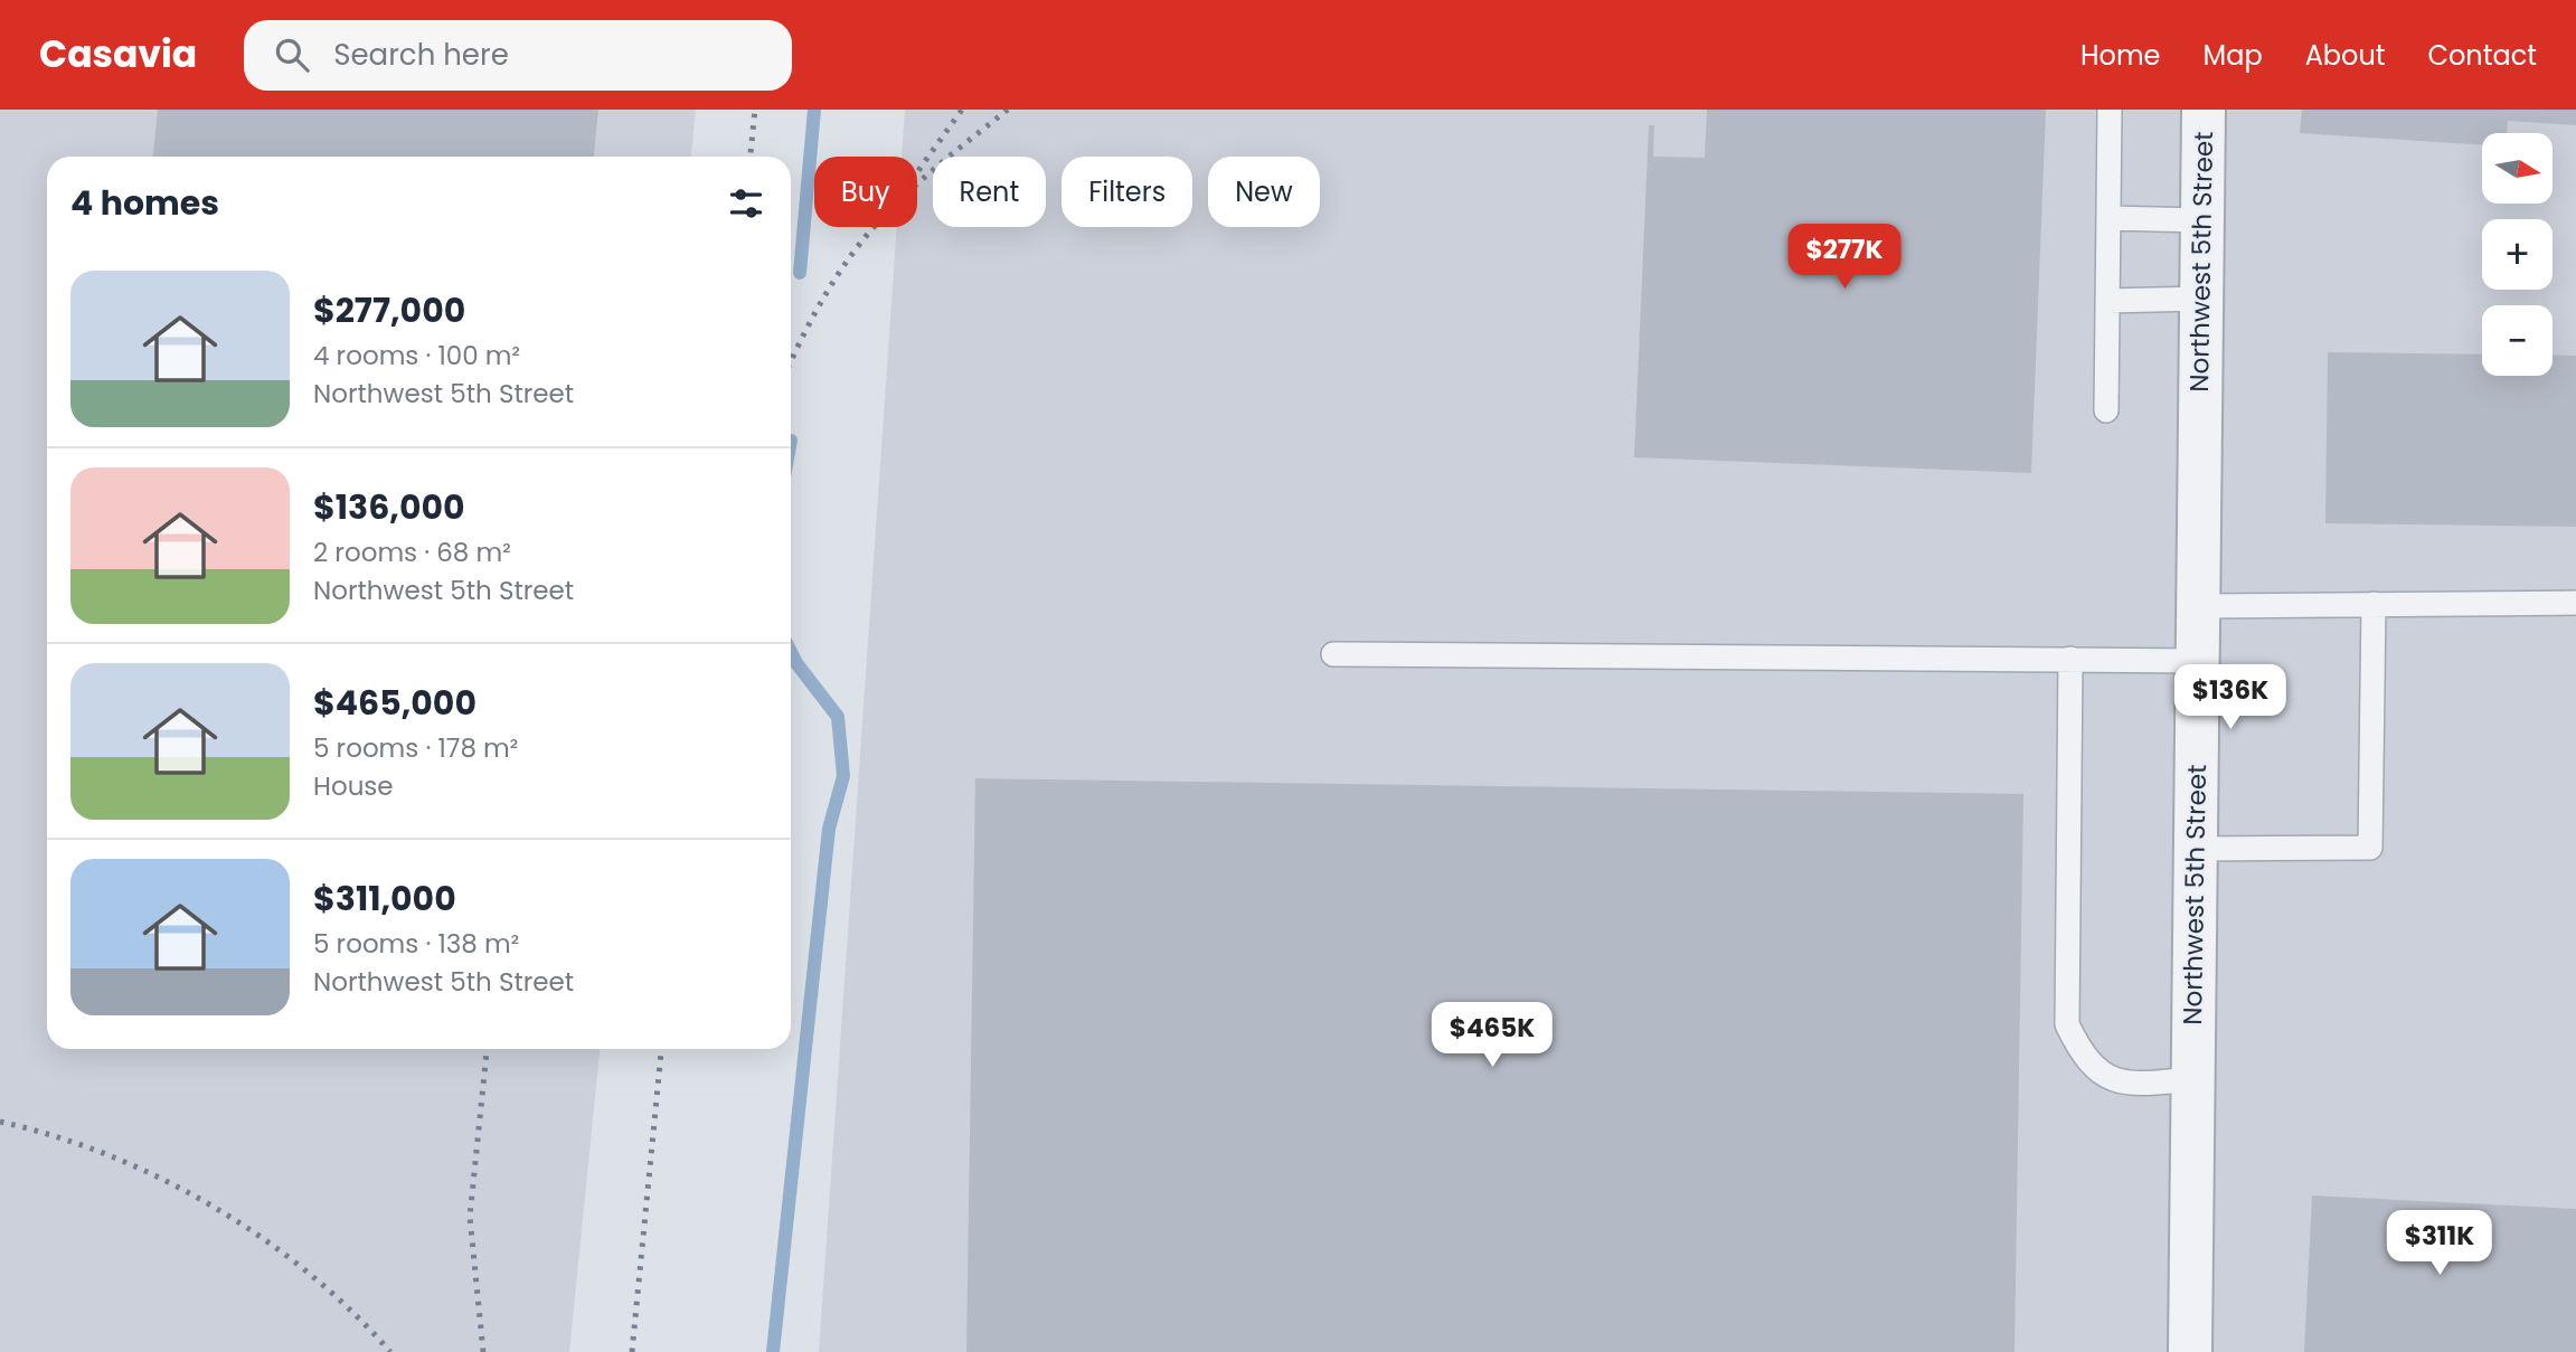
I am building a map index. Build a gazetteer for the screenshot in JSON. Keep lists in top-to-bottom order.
{
  "streets": {
    "street": ["Northwest 5th Street"]
  },
  "north": "right",
  "page": {
    "header": "Casavia",
    "search": "Search here",
    "nav": [
      "Home",
      "Map",
      "About",
      "Contact"
    ],
    "map_buttons": ["+", "−"],
    "chip": [
      "Buy",
      "Rent",
      "Filters",
      "New"
    ],
    "heading": "4 homes",
    "price": [
      "$277K",
      "$136K",
      "$465K",
      "$311K"
    ],
    "list": [
      {
        "name": "$277,000",
        "note": "4 rooms · 100 m² · Northwest 5th Street"
      },
      {
        "name": "$136,000",
        "note": "2 rooms · 68 m² · Northwest 5th Street"
      },
      {
        "name": "$465,000",
        "note": "5 rooms · 178 m² · House"
      },
      {
        "name": "$311,000",
        "note": "5 rooms · 138 m² · Northwest 5th Street"
      }
    ]
  }
}
